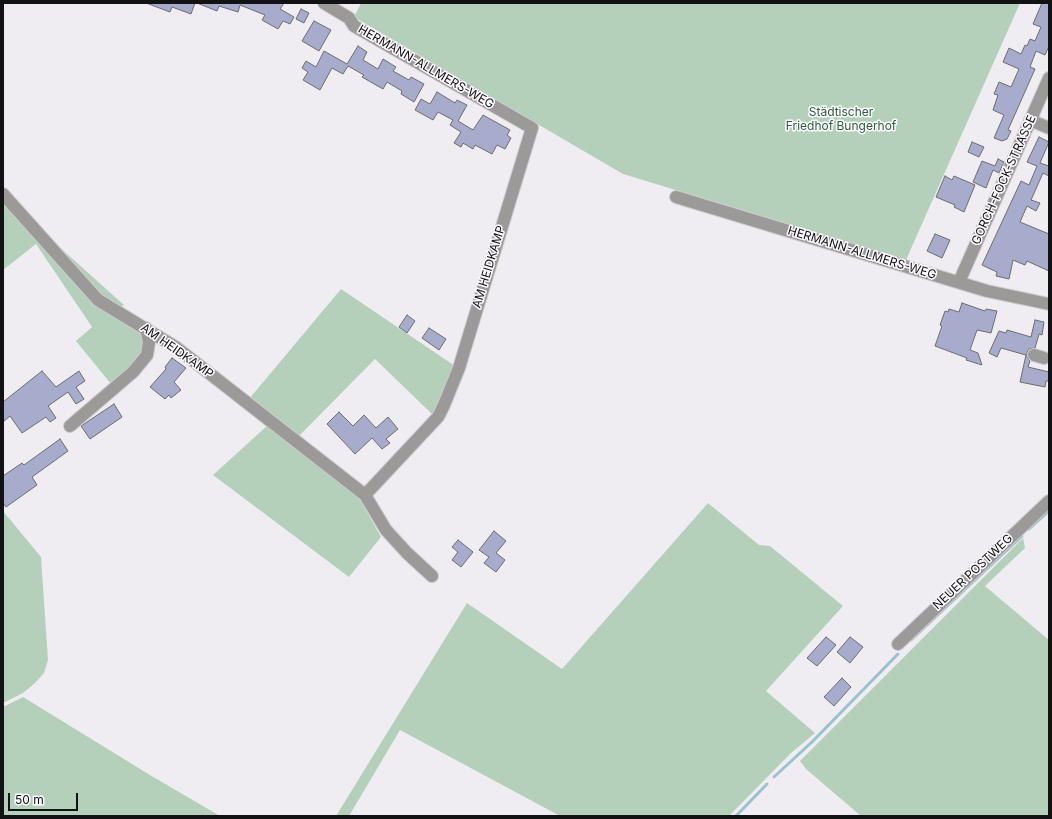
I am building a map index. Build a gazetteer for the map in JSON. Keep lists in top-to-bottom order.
{
  "streets": {
    "street": [
      "HERMANN-ALLMERS-WEG",
      "GORCH-FOCK-STRASSE",
      "AM HEIDKAMP",
      "NEUER POSTWEG"
    ]
  },
  "crossings": [
    ["HERMANN-ALLMERS-WEG", "GORCH-FOCK-STRASSE"],
    ["HERMANN-ALLMERS-WEG", "AM HEIDKAMP"]
  ],
  "parks": ["Städtischer Friedhof Bungerhof"],
  "scale_bar": "50 m"
}
